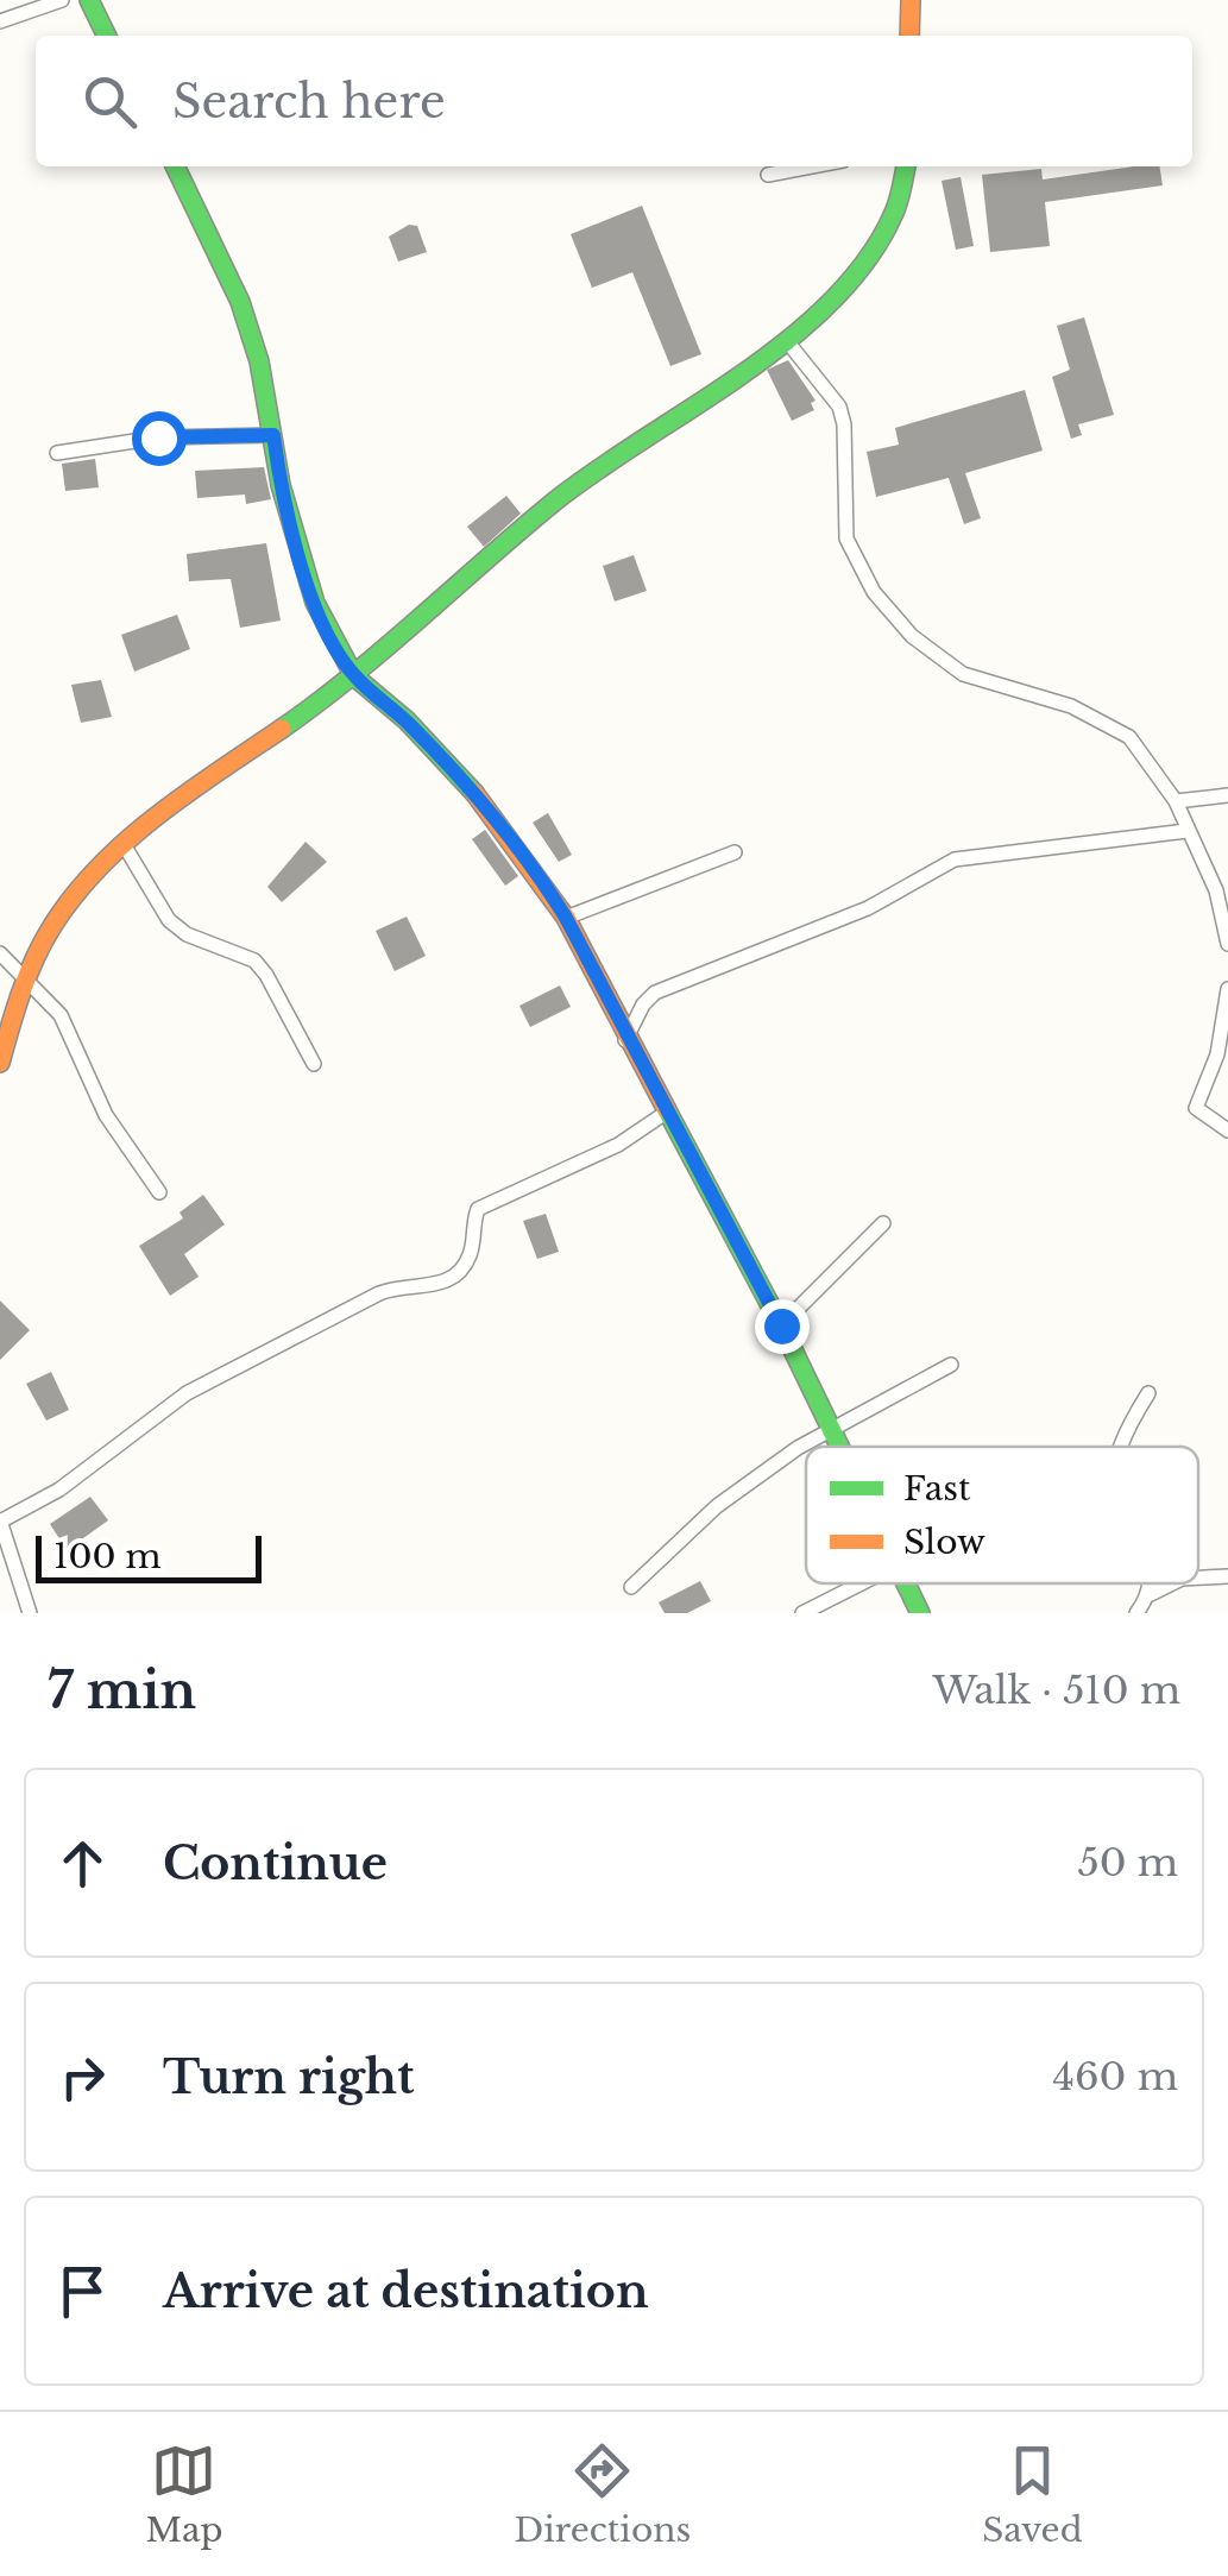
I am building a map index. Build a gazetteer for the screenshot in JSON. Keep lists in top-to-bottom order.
{
  "legend": ["Fast", "Slow"],
  "scale_bar": "100 m",
  "page": {
    "search": "Search here",
    "scale": "100 m",
    "heading": ["7 min", "Walk · 510 m"],
    "list": [
      ["Continue", "50 m"],
      ["Turn right", "460 m"],
      "Arrive at destination"
    ],
    "nav": ["Map", "Directions", "Saved"]
  }
}
